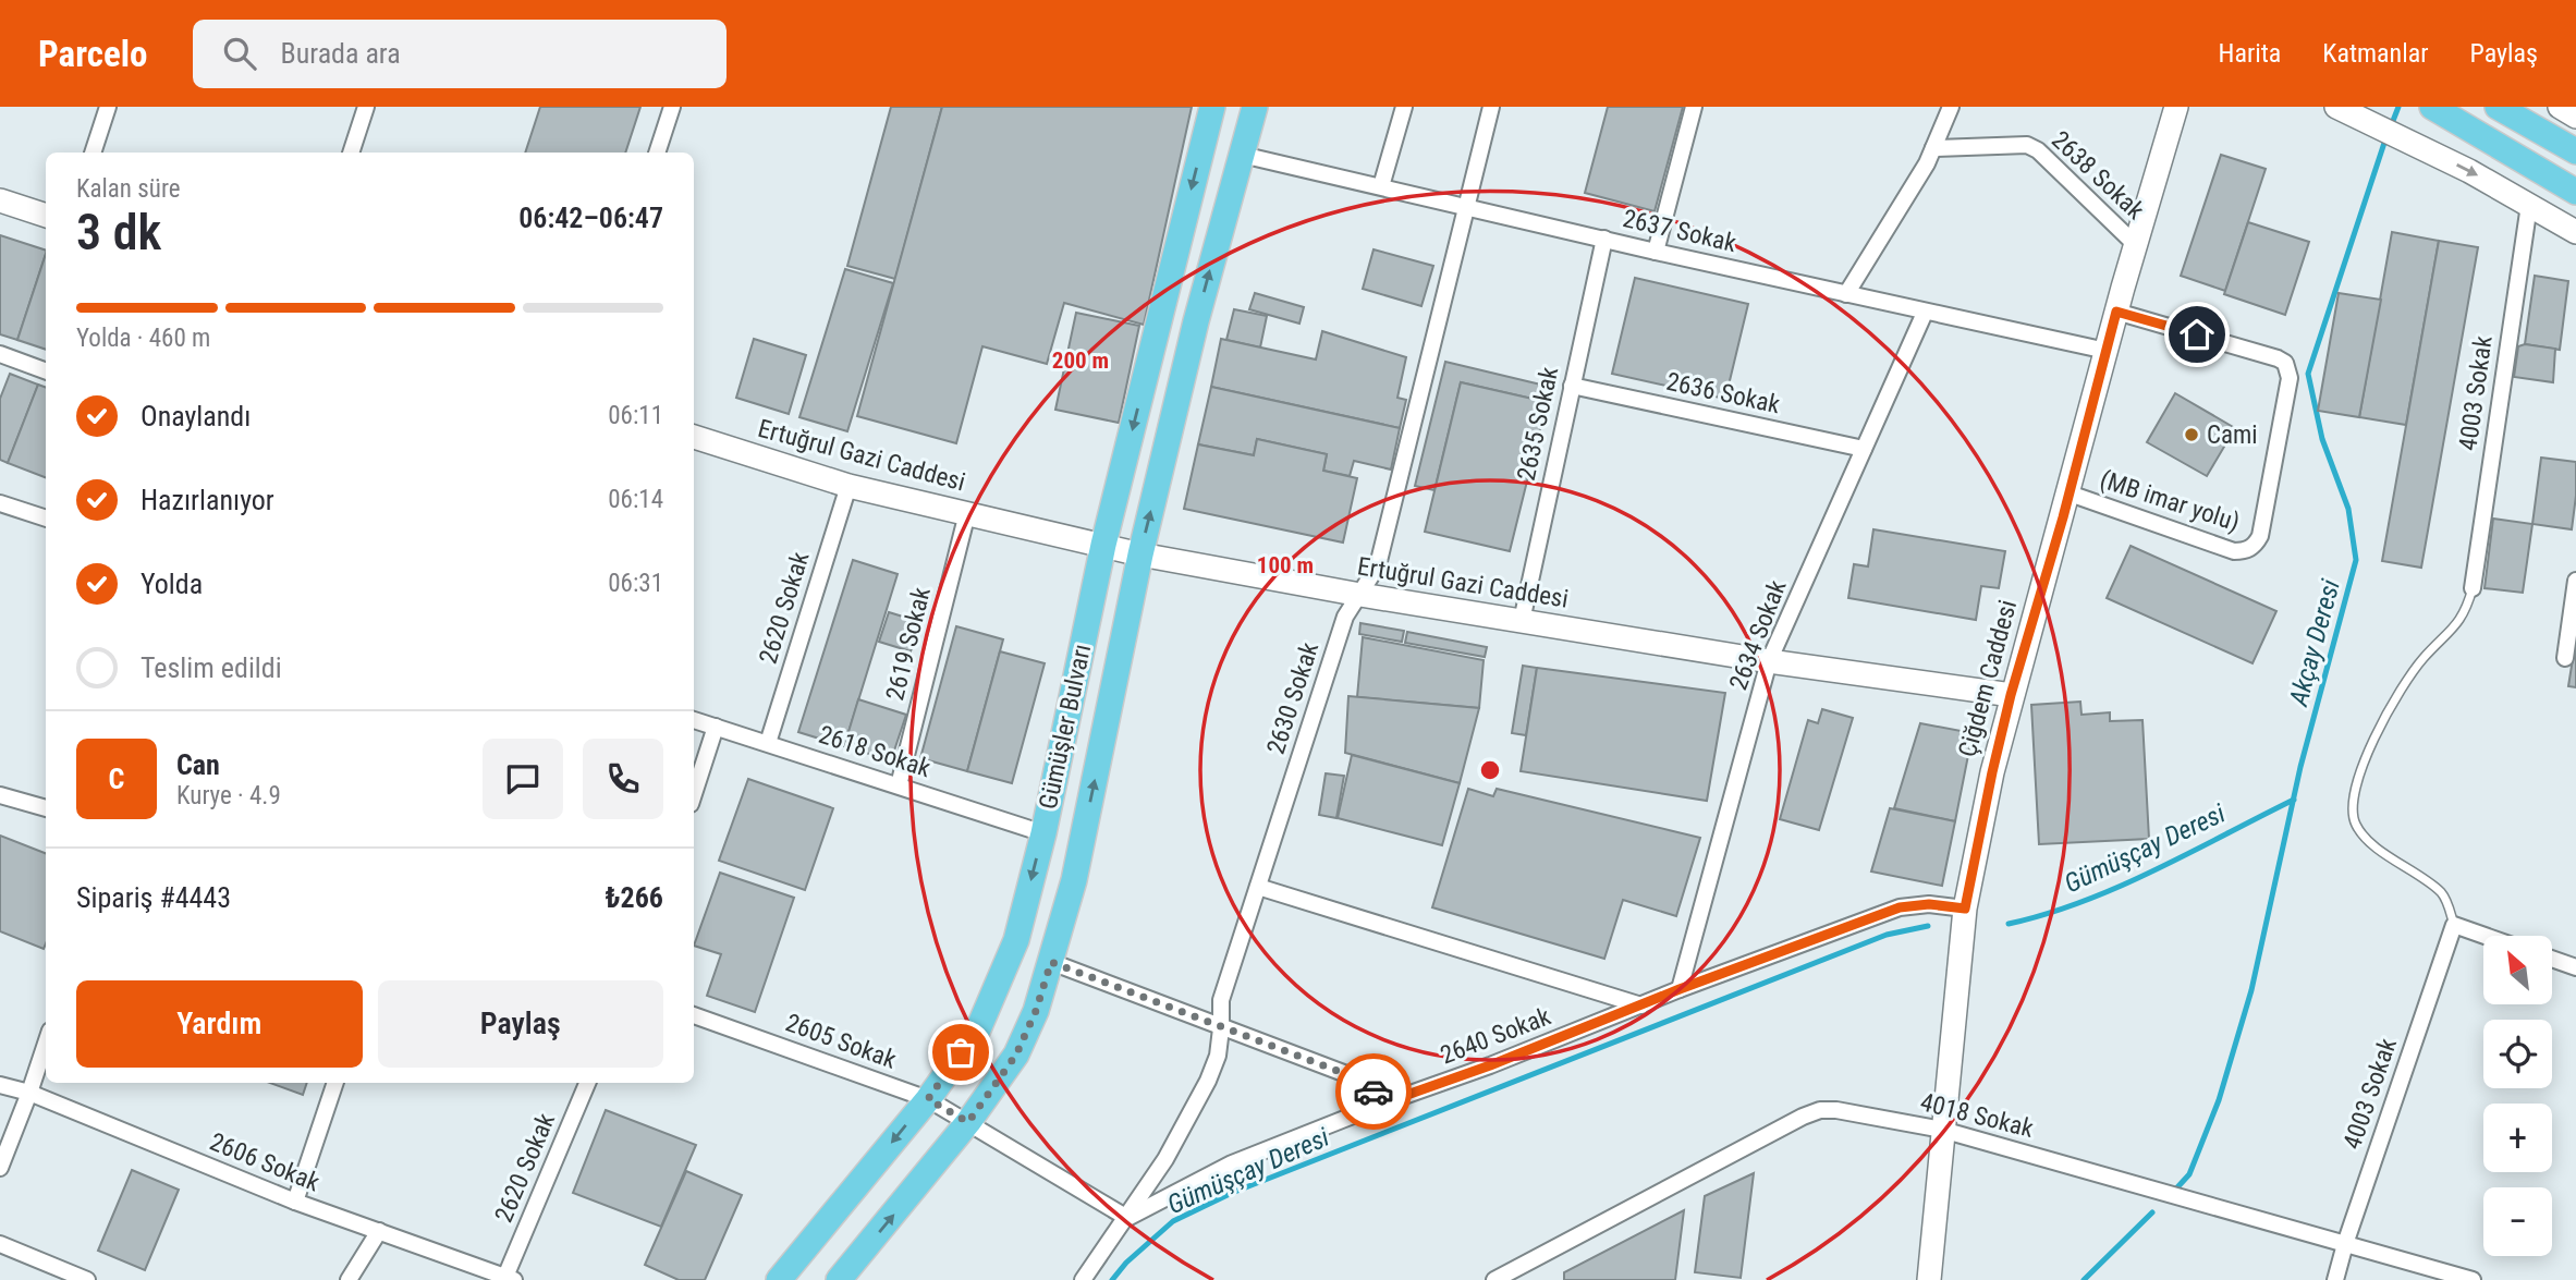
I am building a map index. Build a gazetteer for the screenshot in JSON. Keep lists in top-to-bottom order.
{
  "streets": {
    "main road": ["Ertuğrul Gazi Caddesi", "Çiğdem Caddesi", "Gümüşler Bulvarı"],
    "street": [
      "2638 Sokak",
      "2637 Sokak",
      "2636 Sokak",
      "4003 Sokak",
      "2635 Sokak",
      "(MB imar yolu)",
      "2620 Sokak",
      "2634 Sokak",
      "2619 Sokak",
      "2630 Sokak",
      "2618 Sokak",
      "2640 Sokak",
      "2605 Sokak",
      "4018 Sokak",
      "2606 Sokak"
    ]
  },
  "crossings": [
    ["2638 Sokak", "Çiğdem Caddesi"],
    ["2637 Sokak", "2635 Sokak"],
    ["2637 Sokak", "2634 Sokak"],
    ["2637 Sokak", "Çiğdem Caddesi"],
    ["2637 Sokak", "2630 Sokak"],
    ["2637 Sokak", "Gümüşler Bulvarı"],
    ["2636 Sokak", "2635 Sokak"],
    ["2636 Sokak", "2634 Sokak"],
    ["4003 Sokak", "4018 Sokak"],
    ["2635 Sokak", "Ertuğrul Gazi Caddesi"],
    ["Ertuğrul Gazi Caddesi", "2620 Sokak"],
    ["Ertuğrul Gazi Caddesi", "2634 Sokak"],
    ["Ertuğrul Gazi Caddesi", "2619 Sokak"],
    ["Ertuğrul Gazi Caddesi", "Çiğdem Caddesi"],
    ["Ertuğrul Gazi Caddesi", "2630 Sokak"],
    ["Ertuğrul Gazi Caddesi", "Gümüşler Bulvarı"],
    ["(MB imar yolu)", "Çiğdem Caddesi"],
    ["2620 Sokak", "2618 Sokak"],
    ["2620 Sokak", "2606 Sokak"],
    ["2634 Sokak", "2640 Sokak"],
    ["2619 Sokak", "2618 Sokak"],
    ["Çiğdem Caddesi", "2640 Sokak"],
    ["Çiğdem Caddesi", "4018 Sokak"],
    ["2630 Sokak", "2640 Sokak"],
    ["2630 Sokak", "2605 Sokak"],
    ["Gümüşler Bulvarı", "2618 Sokak"],
    ["Gümüşler Bulvarı", "2605 Sokak"],
    ["2640 Sokak", "2605 Sokak"]
  ],
  "water": ["Akçay Deresi", "Gümüşçay Deresi"],
  "places": ["Cami"],
  "north": "top left",
  "page": {
    "header": "Parcelo",
    "search": "Burada ara",
    "nav": ["Harita", "Katmanlar", "Paylaş"],
    "heading": ["3 dk", "Kalan süre", "06:42–06:47"],
    "panel": [
      "Can",
      "Kurye · 4.9",
      "Sipariş #4443",
      "₺266"
    ],
    "bar": "Yolda · 460 m",
    "list": [
      ["Onaylandı", "06:11"],
      ["Hazırlanıyor", "06:14"],
      ["Yolda", "06:31"],
      "Teslim edildi"
    ],
    "round": "C",
    "map_buttons": ["+", "−"],
    "buttons": ["Yardım", "Paylaş"]
  },
  "rings": ["200 m", "100 m"]
}
